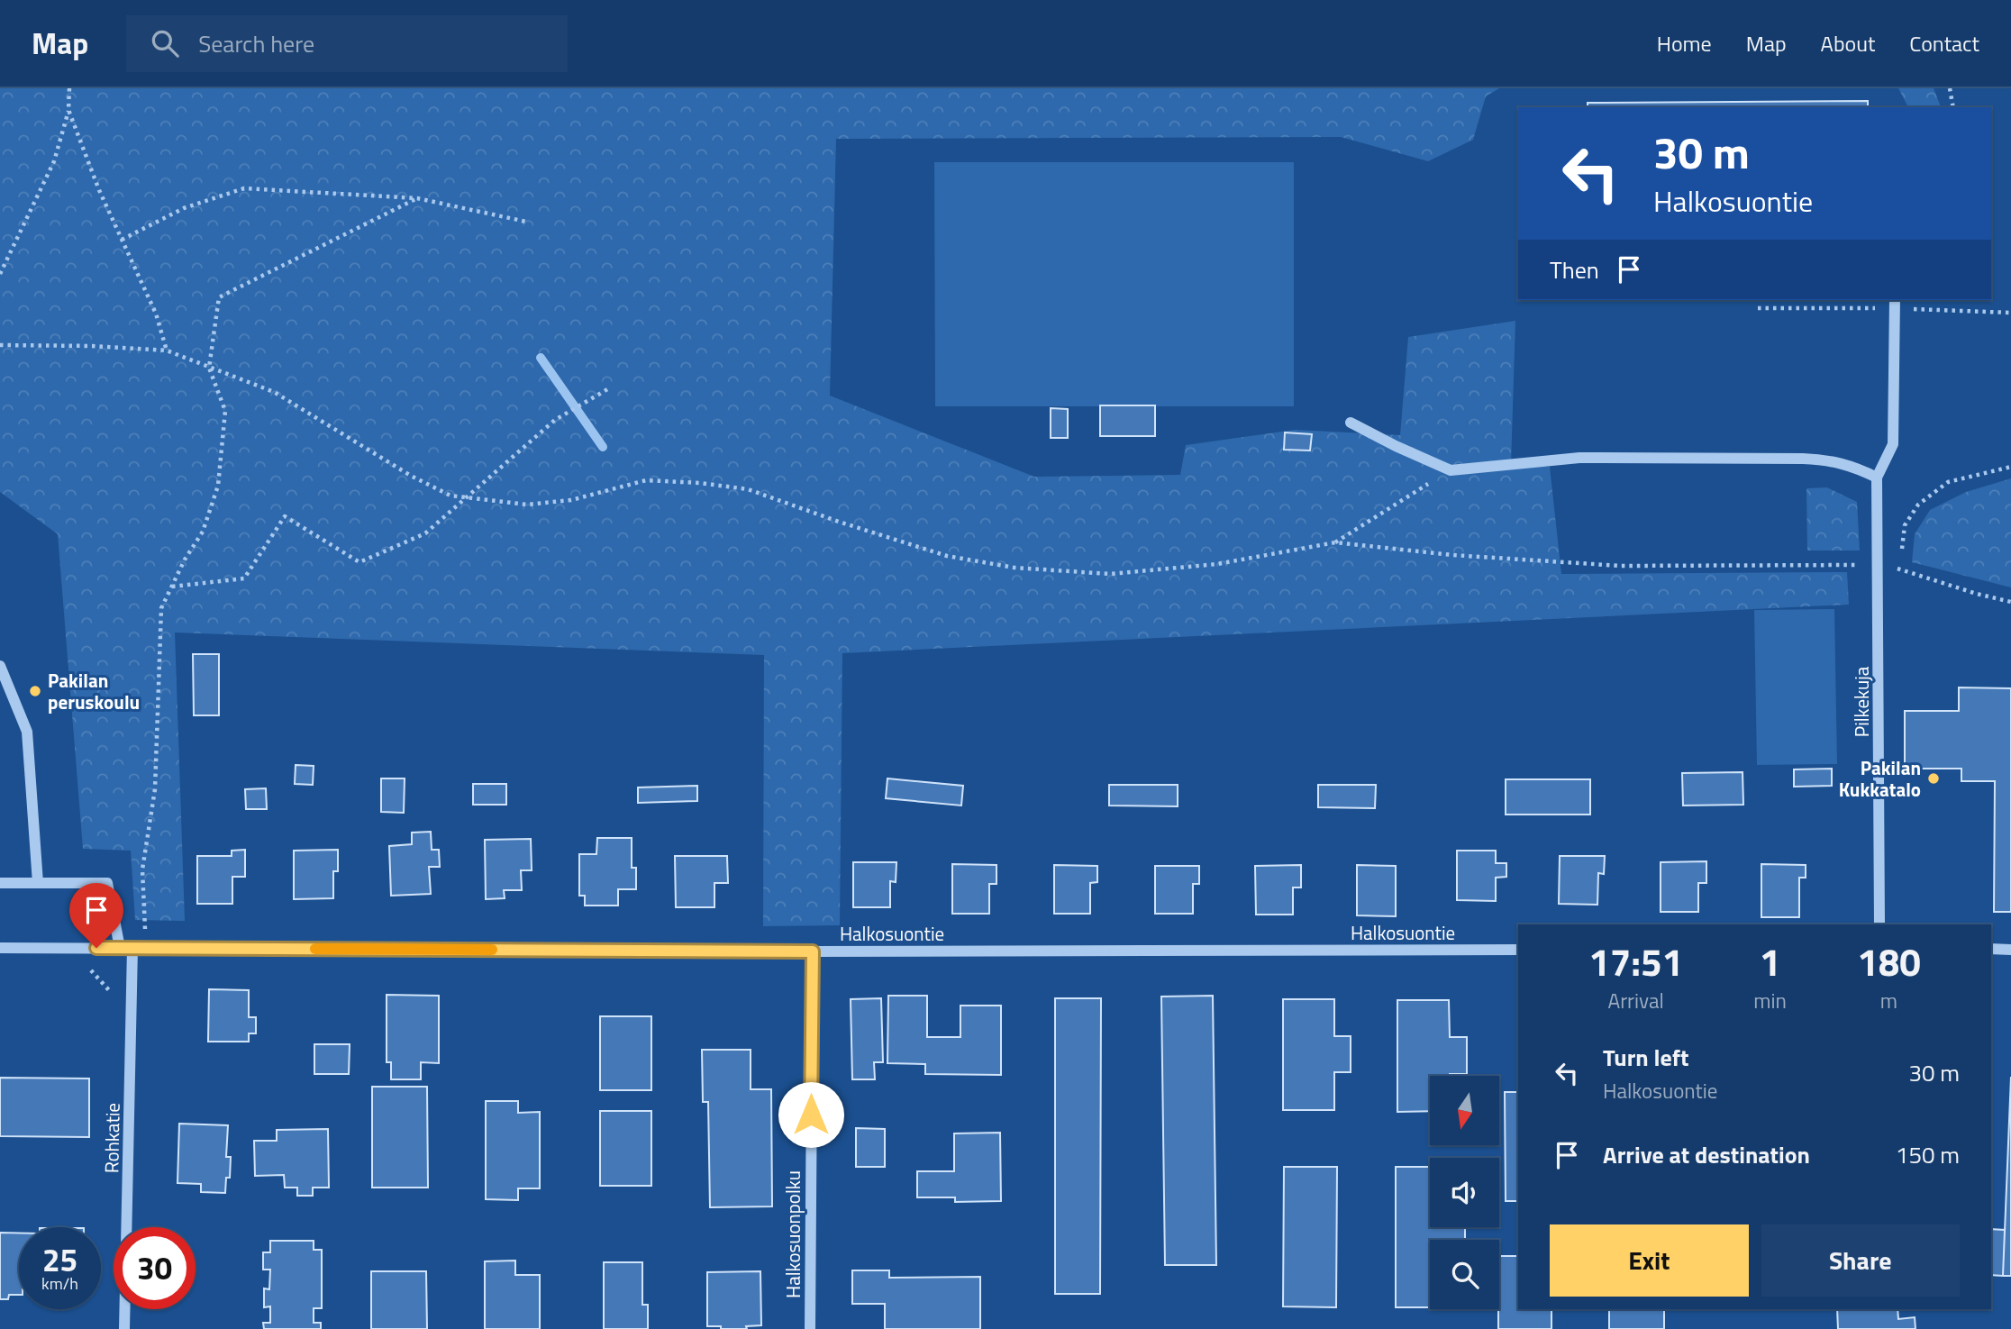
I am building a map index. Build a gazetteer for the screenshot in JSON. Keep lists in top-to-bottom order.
{
  "streets": {
    "street": [
      "Pilkekuja",
      "Halkosuontie",
      "Rohkatie",
      "Halkosuonpolku"
    ]
  },
  "crossings": [
    ["Halkosuontie", "Rohkatie"],
    ["Halkosuontie", "Halkosuonpolku"]
  ],
  "places": ["Pakilan peruskoulu", "Pakilan Kukkatalo"],
  "north": "bottom",
  "page": {
    "header": "Map",
    "search": "Search here",
    "nav": [
      "Home",
      "Map",
      "About",
      "Contact"
    ],
    "turn": ["30 m", "Halkosuontie"],
    "then": "Then",
    "eta": [
      "17:51",
      "Arrival",
      "1",
      "min",
      "180",
      "m"
    ],
    "list": [
      {
        "name": "Turn left",
        "note": "Halkosuontie",
        "value": "30 m"
      },
      {
        "name": "Arrive at destination",
        "value": "150 m"
      }
    ],
    "buttons": ["Exit", "Share"],
    "speed": "25 km/h",
    "limit": "30"
  }
}
